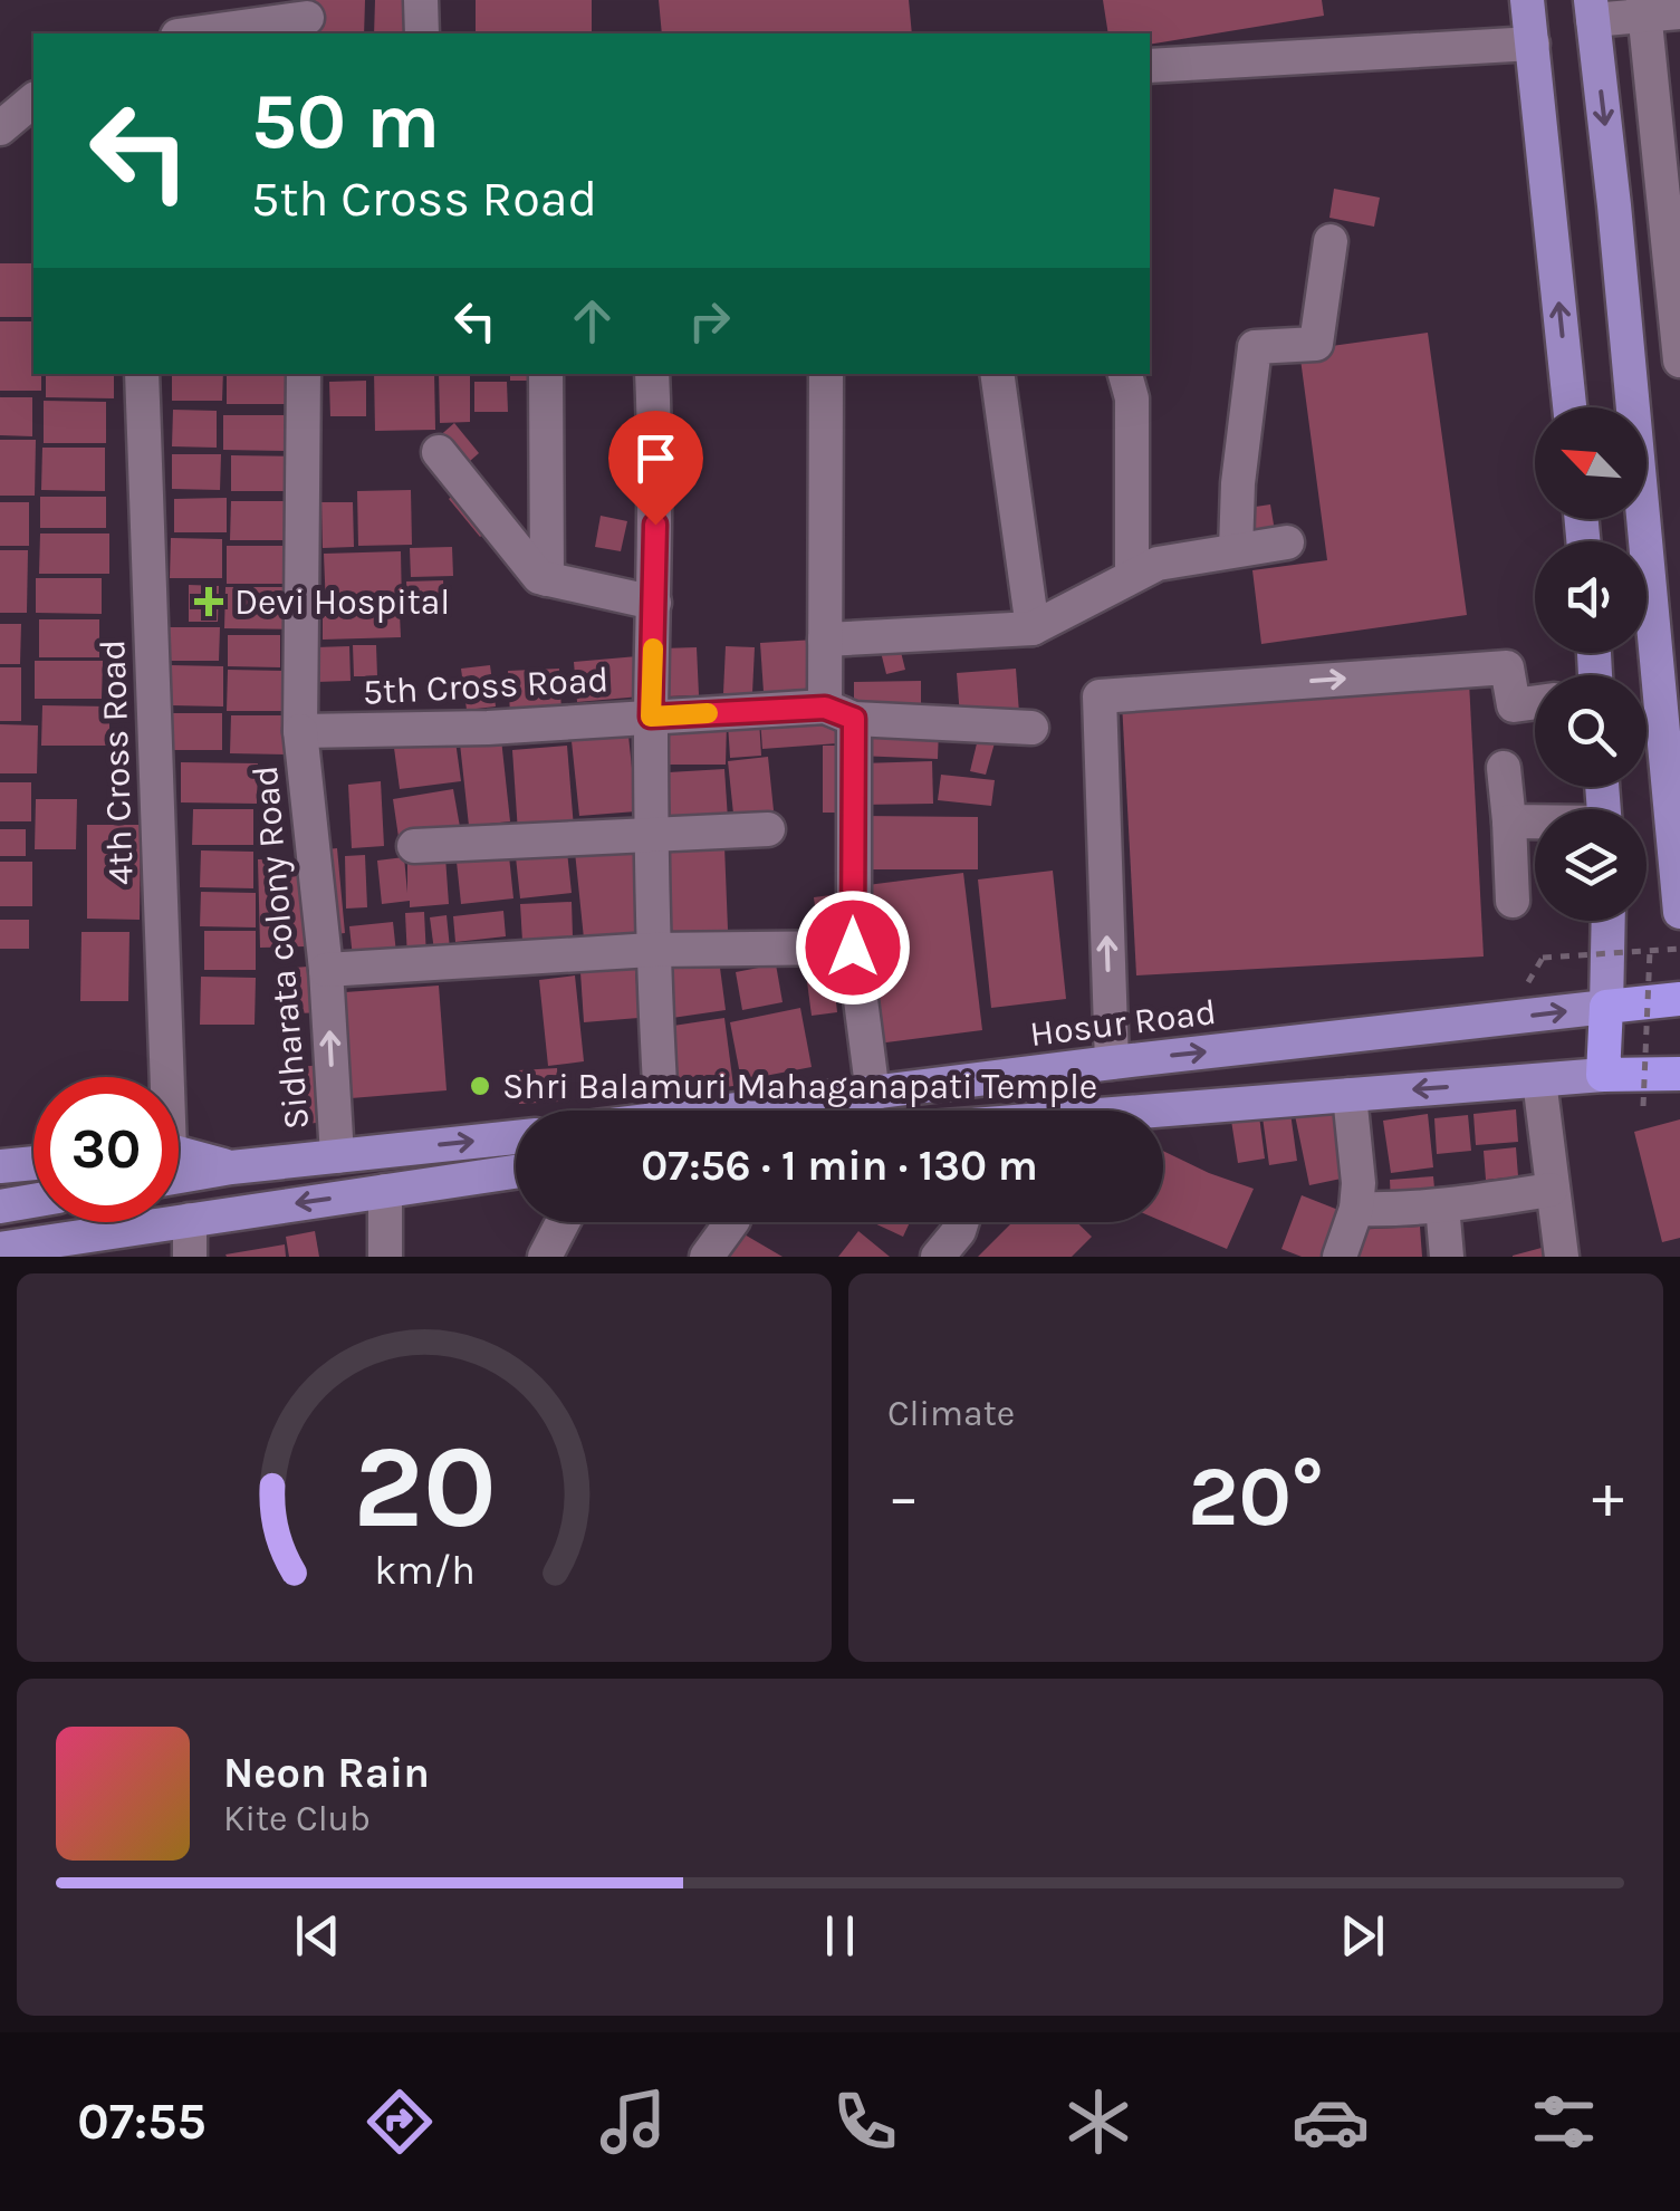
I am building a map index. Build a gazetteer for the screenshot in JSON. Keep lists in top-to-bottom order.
{
  "streets": {
    "highway": ["Hosur Road"],
    "street": ["5th Cross Road", "4th Cross Road", "Sidharata colony Road"]
  },
  "crossings": [
    ["5th Cross Road", "Sidharata colony Road"]
  ],
  "one_way": ["Sidharata colony Road"],
  "places": {
    "health": ["Devi Hospital"],
    "other": ["Shri Balamuri Mahaganapati Temple"]
  },
  "north": "top left",
  "page": {
    "turn": ["50 m", "5th Cross Road"],
    "limit": "30",
    "trip": "07:56 · 1 min · 130 m",
    "tile": "Climate",
    "heat": ["−", "20°", "+"],
    "song": ["Neon Rain", "Kite Club"],
    "tabs": "07:55",
    "gauge": ["20", "km/h"]
  }
}
